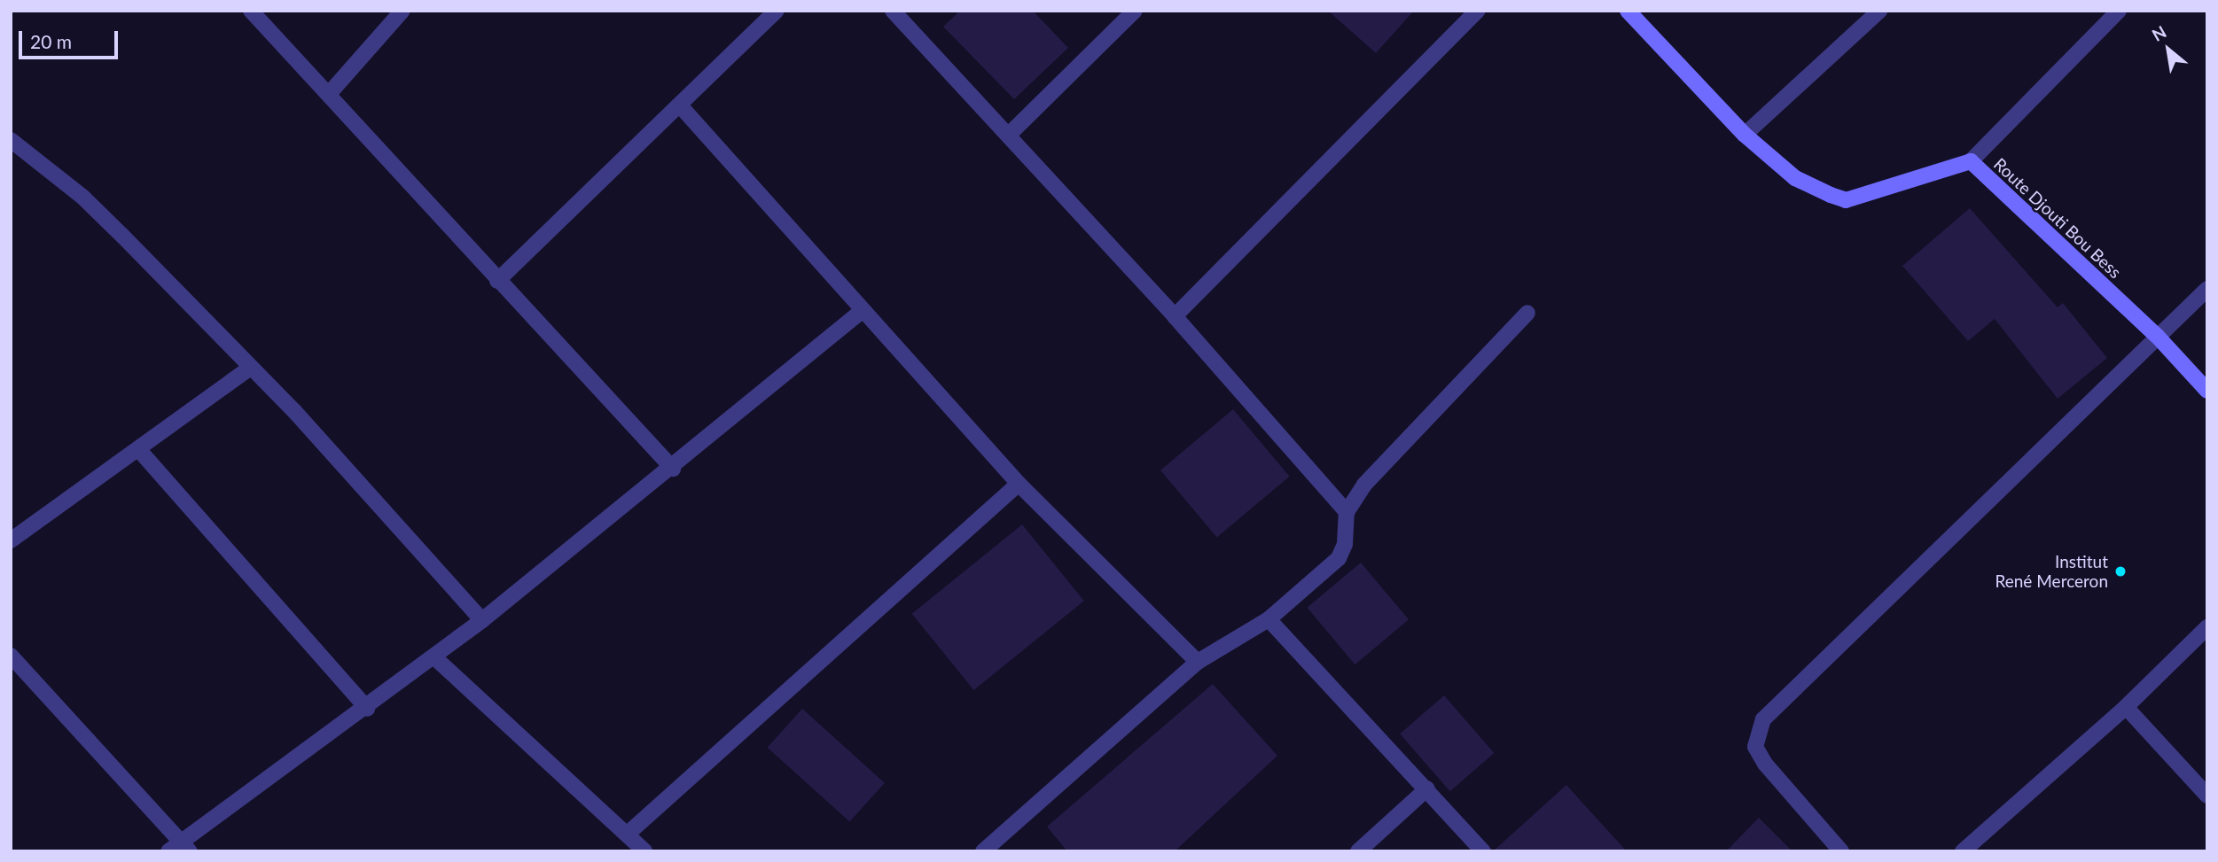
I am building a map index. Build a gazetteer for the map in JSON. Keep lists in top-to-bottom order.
{
  "streets": {
    "main road": ["Route Djouti Bou Bess"]
  },
  "places": ["Institut René Merceron"],
  "scale_bar": "20 m",
  "north": "top left"
}
